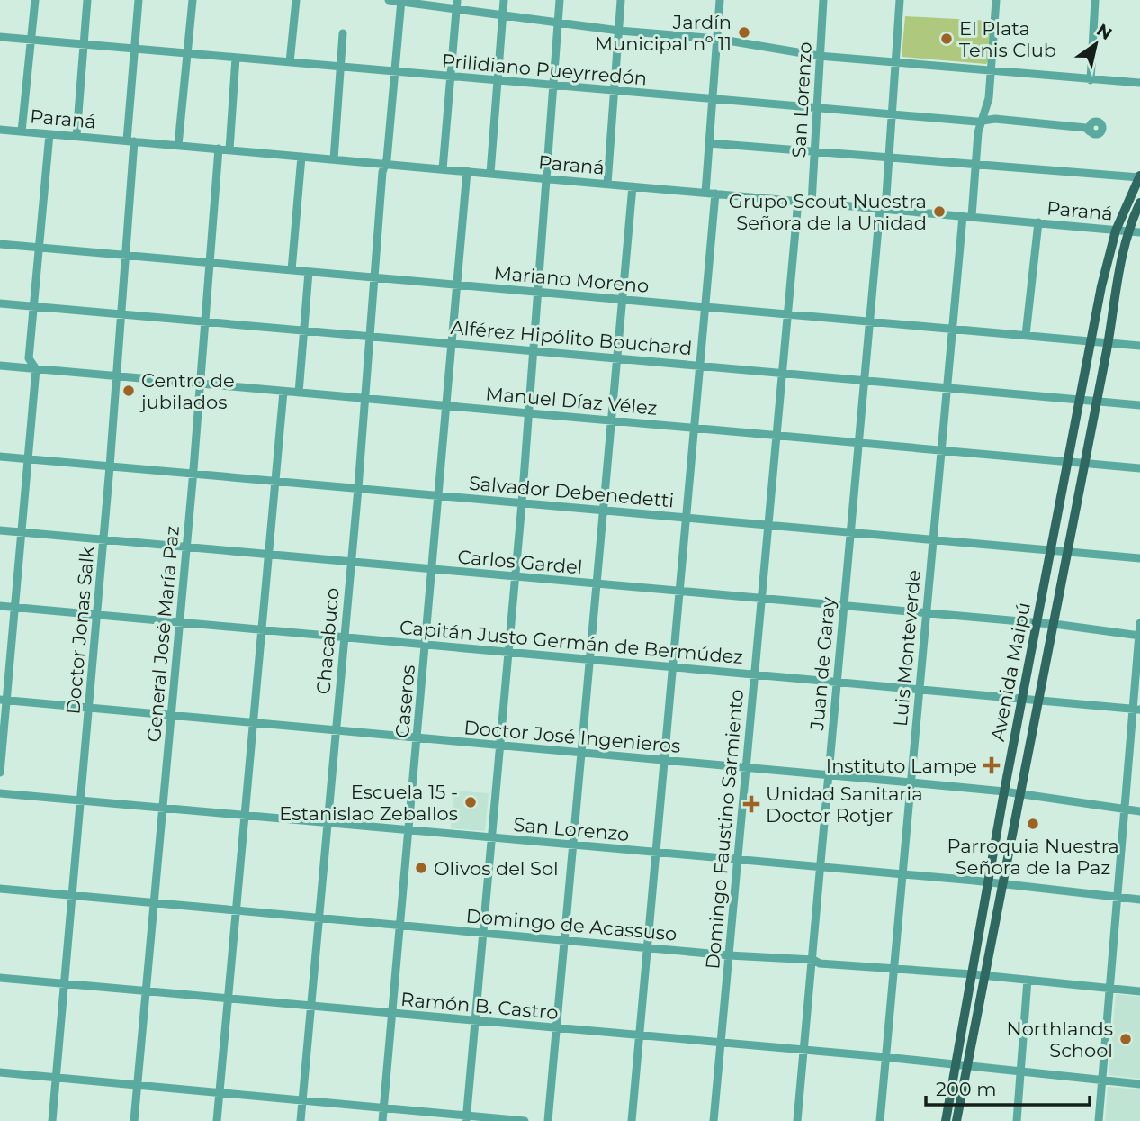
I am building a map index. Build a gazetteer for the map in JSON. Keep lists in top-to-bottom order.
{
  "streets": {
    "main road": ["Avenida Maipú"],
    "street": [
      "Prilidiano Pueyrredón",
      "San Lorenzo",
      "Paraná",
      "Mariano Moreno",
      "Alférez Hipólito Bouchard",
      "Manuel Díaz Vélez",
      "Salvador Debenedetti",
      "Carlos Gardel",
      "Doctor Jonas Salk",
      "General José María Paz",
      "Chacabuco",
      "Capitán Justo Germán de Bermúdez",
      "Luis Monteverde",
      "Juan de Garay",
      "Caseros",
      "Doctor José Ingenieros",
      "Domingo Faustino Sarmiento",
      "Domingo de Acassuso",
      "Ramón B. Castro"
    ]
  },
  "crossings": [
    ["Prilidiano Pueyrredón", "San Lorenzo"],
    ["Prilidiano Pueyrredón", "Doctor Jonas Salk"],
    ["Prilidiano Pueyrredón", "Chacabuco"],
    ["Prilidiano Pueyrredón", "Luis Monteverde"],
    ["Prilidiano Pueyrredón", "Juan de Garay"],
    ["San Lorenzo", "Paraná"],
    ["San Lorenzo", "Doctor Jonas Salk"],
    ["San Lorenzo", "General José María Paz"],
    ["San Lorenzo", "Chacabuco"],
    ["San Lorenzo", "Luis Monteverde"],
    ["San Lorenzo", "Juan de Garay"],
    ["San Lorenzo", "Avenida Maipú"],
    ["San Lorenzo", "Caseros"],
    ["San Lorenzo", "Domingo Faustino Sarmiento"],
    ["Paraná", "Doctor Jonas Salk"],
    ["Paraná", "General José María Paz"],
    ["Paraná", "Chacabuco"],
    ["Paraná", "Luis Monteverde"],
    ["Paraná", "Juan de Garay"],
    ["Paraná", "Avenida Maipú"],
    ["Paraná", "Caseros"],
    ["Paraná", "Domingo Faustino Sarmiento"],
    ["Mariano Moreno", "Doctor Jonas Salk"],
    ["Mariano Moreno", "General José María Paz"],
    ["Mariano Moreno", "Chacabuco"],
    ["Mariano Moreno", "Luis Monteverde"],
    ["Mariano Moreno", "Juan de Garay"],
    ["Mariano Moreno", "Avenida Maipú"],
    ["Mariano Moreno", "Caseros"],
    ["Mariano Moreno", "Domingo Faustino Sarmiento"],
    ["Alférez Hipólito Bouchard", "Doctor Jonas Salk"],
    ["Alférez Hipólito Bouchard", "General José María Paz"],
    ["Alférez Hipólito Bouchard", "Chacabuco"],
    ["Alférez Hipólito Bouchard", "Luis Monteverde"],
    ["Alférez Hipólito Bouchard", "Juan de Garay"],
    ["Alférez Hipólito Bouchard", "Avenida Maipú"],
    ["Alférez Hipólito Bouchard", "Caseros"],
    ["Alférez Hipólito Bouchard", "Domingo Faustino Sarmiento"],
    ["Manuel Díaz Vélez", "Doctor Jonas Salk"],
    ["Manuel Díaz Vélez", "General José María Paz"],
    ["Manuel Díaz Vélez", "Chacabuco"],
    ["Manuel Díaz Vélez", "Luis Monteverde"],
    ["Manuel Díaz Vélez", "Juan de Garay"],
    ["Manuel Díaz Vélez", "Avenida Maipú"],
    ["Manuel Díaz Vélez", "Caseros"],
    ["Manuel Díaz Vélez", "Domingo Faustino Sarmiento"],
    ["Salvador Debenedetti", "Doctor Jonas Salk"],
    ["Salvador Debenedetti", "General José María Paz"],
    ["Salvador Debenedetti", "Chacabuco"],
    ["Salvador Debenedetti", "Luis Monteverde"],
    ["Salvador Debenedetti", "Juan de Garay"],
    ["Salvador Debenedetti", "Avenida Maipú"],
    ["Salvador Debenedetti", "Caseros"],
    ["Salvador Debenedetti", "Domingo Faustino Sarmiento"],
    ["Carlos Gardel", "Doctor Jonas Salk"],
    ["Carlos Gardel", "General José María Paz"],
    ["Carlos Gardel", "Chacabuco"],
    ["Carlos Gardel", "Luis Monteverde"],
    ["Carlos Gardel", "Juan de Garay"],
    ["Carlos Gardel", "Avenida Maipú"],
    ["Carlos Gardel", "Caseros"],
    ["Carlos Gardel", "Domingo Faustino Sarmiento"],
    ["Doctor Jonas Salk", "Capitán Justo Germán de Bermúdez"],
    ["Doctor Jonas Salk", "Doctor José Ingenieros"],
    ["Doctor Jonas Salk", "Domingo de Acassuso"],
    ["Doctor Jonas Salk", "Ramón B. Castro"],
    ["General José María Paz", "Capitán Justo Germán de Bermúdez"],
    ["General José María Paz", "Doctor José Ingenieros"],
    ["General José María Paz", "Domingo de Acassuso"],
    ["General José María Paz", "Ramón B. Castro"],
    ["Chacabuco", "Capitán Justo Germán de Bermúdez"],
    ["Chacabuco", "Doctor José Ingenieros"],
    ["Chacabuco", "Domingo de Acassuso"],
    ["Chacabuco", "Ramón B. Castro"],
    ["Capitán Justo Germán de Bermúdez", "Luis Monteverde"],
    ["Capitán Justo Germán de Bermúdez", "Juan de Garay"],
    ["Capitán Justo Germán de Bermúdez", "Avenida Maipú"],
    ["Capitán Justo Germán de Bermúdez", "Caseros"],
    ["Capitán Justo Germán de Bermúdez", "Domingo Faustino Sarmiento"],
    ["Luis Monteverde", "Doctor José Ingenieros"],
    ["Luis Monteverde", "Domingo de Acassuso"],
    ["Luis Monteverde", "Ramón B. Castro"],
    ["Juan de Garay", "Doctor José Ingenieros"],
    ["Juan de Garay", "Domingo de Acassuso"],
    ["Juan de Garay", "Ramón B. Castro"],
    ["Avenida Maipú", "Doctor José Ingenieros"],
    ["Avenida Maipú", "Domingo de Acassuso"],
    ["Avenida Maipú", "Ramón B. Castro"],
    ["Caseros", "Doctor José Ingenieros"],
    ["Caseros", "Domingo de Acassuso"],
    ["Caseros", "Ramón B. Castro"],
    ["Doctor José Ingenieros", "Domingo Faustino Sarmiento"],
    ["Domingo Faustino Sarmiento", "Domingo de Acassuso"],
    ["Domingo Faustino Sarmiento", "Ramón B. Castro"]
  ],
  "places": {
    "other": [
      "Jardín Municipal nº 11",
      "El Plata Tenis Club",
      "Grupo Scout Nuestra Señora de la Unidad",
      "Centro de jubilados",
      "Escuela 15 - Estanislao Zeballos",
      "Parroquia Nuestra Señora de la Paz",
      "Olivos del Sol",
      "Northlands School"
    ],
    "health": ["Instituto Lampe", "Unidad Sanitaria Doctor Rotjer"]
  },
  "scale_bar": "200 m",
  "north": "top right"
}
